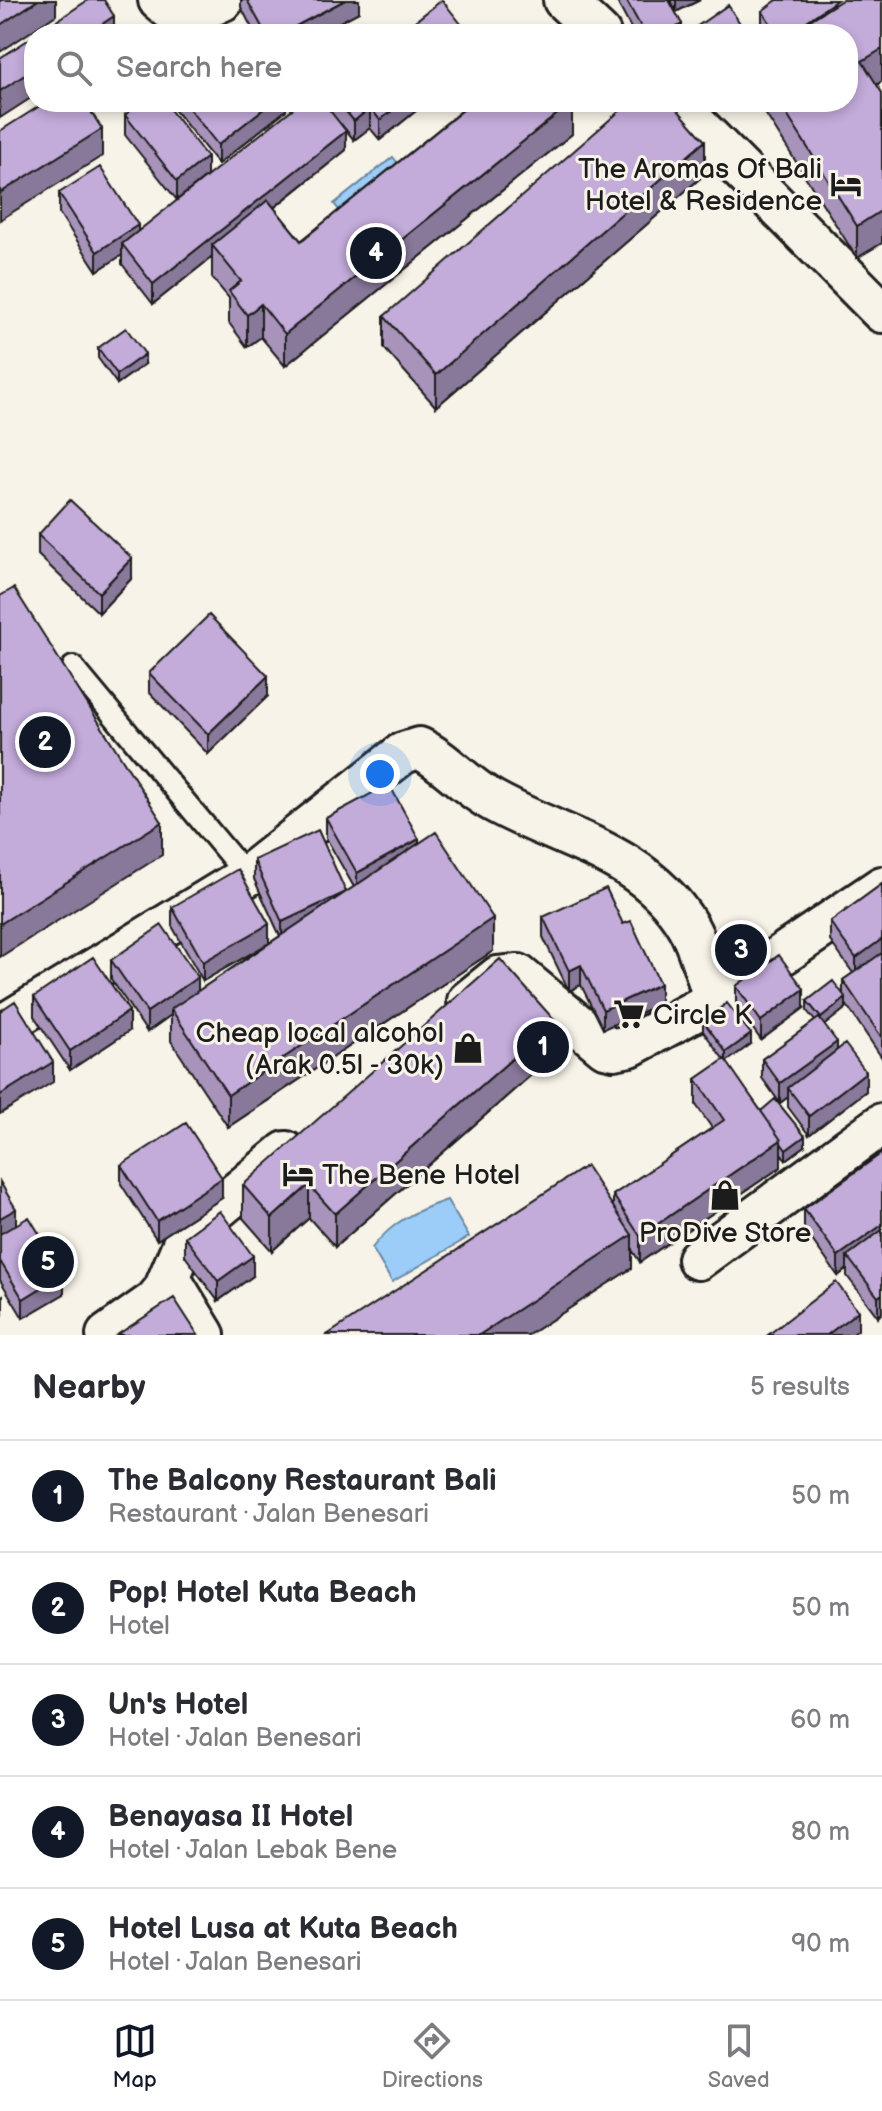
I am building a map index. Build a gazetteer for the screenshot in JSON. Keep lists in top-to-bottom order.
{
  "places": {
    "hotel": ["The Aromas Of Bali Hotel & Residence", "The Bene Hotel"],
    "supermarket": ["Circle K"],
    "shop": ["Cheap local alcohol (Arak 0.5l - 30k)", "ProDive Store"]
  },
  "page": {
    "search": "Search here",
    "pins": [
      "4",
      "2",
      "3",
      "1",
      "5"
    ],
    "heading": ["Nearby", "5 results"],
    "list": [
      {
        "mark": "1",
        "name": "The Balcony Restaurant Bali",
        "note": "Restaurant · Jalan Benesari",
        "value": "50 m"
      },
      {
        "mark": "2",
        "name": "Pop! Hotel Kuta Beach",
        "note": "Hotel",
        "value": "50 m"
      },
      {
        "mark": "3",
        "name": "Un's Hotel",
        "note": "Hotel · Jalan Benesari",
        "value": "60 m"
      },
      {
        "mark": "4",
        "name": "Benayasa II Hotel",
        "note": "Hotel · Jalan Lebak Bene",
        "value": "80 m"
      },
      {
        "mark": "5",
        "name": "Hotel Lusa at Kuta Beach",
        "note": "Hotel · Jalan Benesari",
        "value": "90 m"
      }
    ],
    "nav": ["Map", "Directions", "Saved"]
  }
}
